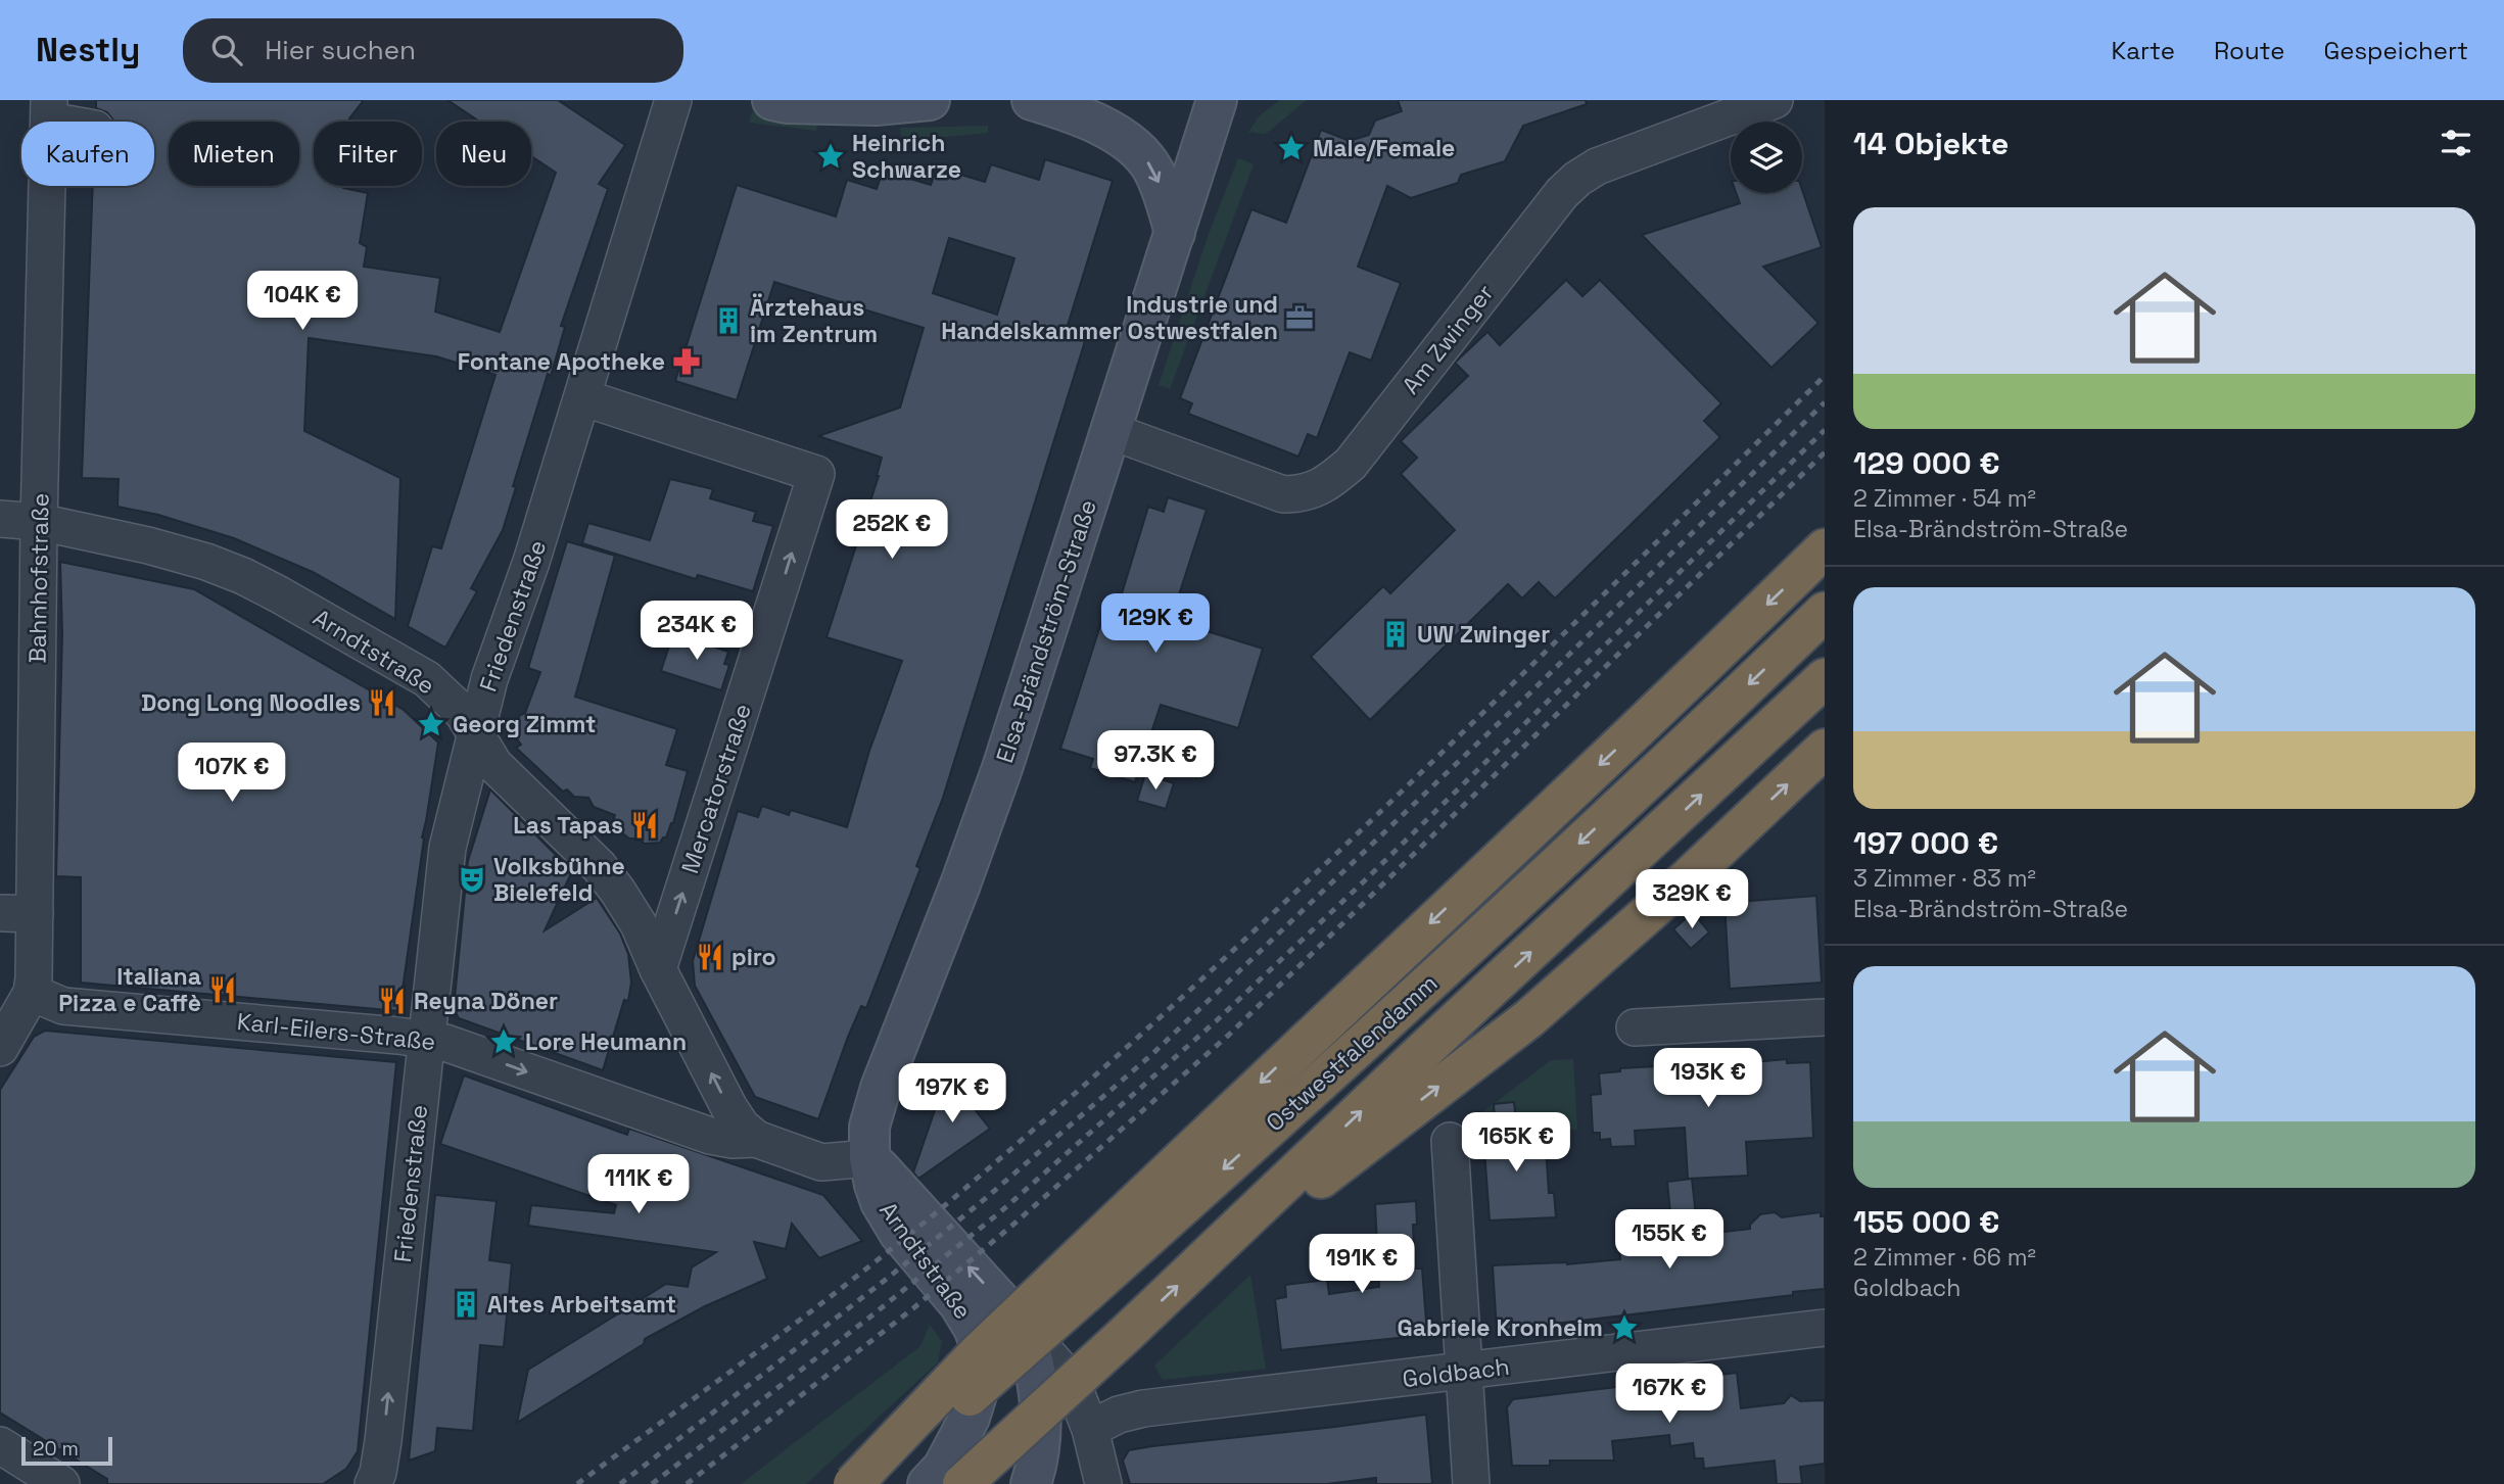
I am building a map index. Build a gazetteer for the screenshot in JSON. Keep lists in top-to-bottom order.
{
  "streets": {
    "highway": ["Ostwestfalendamm"],
    "street": [
      "Am Zwinger",
      "Bahnhofstraße",
      "Friedenstraße",
      "Elsa-Brändström-Straße",
      "Arndtstraße",
      "Mercatorstraße",
      "Karl-Eilers-Straße",
      "Goldbach"
    ]
  },
  "crossings": [
    ["Am Zwinger", "Elsa-Brändström-Straße"],
    ["Bahnhofstraße", "Arndtstraße"],
    ["Bahnhofstraße", "Karl-Eilers-Straße"],
    ["Friedenstraße", "Arndtstraße"],
    ["Friedenstraße", "Mercatorstraße"],
    ["Friedenstraße", "Karl-Eilers-Straße"],
    ["Elsa-Brändström-Straße", "Arndtstraße"],
    ["Arndtstraße", "Mercatorstraße"],
    ["Arndtstraße", "Karl-Eilers-Straße"],
    ["Arndtstraße", "Goldbach"]
  ],
  "one_way": ["Karl-Eilers-Straße"],
  "places": {
    "place": [
      "Male/Female",
      "Heinrich Schwarze",
      "Georg Zimmt",
      "Lore Heumann",
      "Gabriele Kronheim"
    ],
    "office": ["Industrie und Handelskammer Ostwestfalen"],
    "building": ["Ärztehaus im Zentrum", "UW Zwinger", "Altes Arbeitsamt"],
    "pharmacy": ["Fontane Apotheke"],
    "restaurant": [
      "Dong Long Noodles",
      "Las Tapas",
      "piro",
      "Italiana Pizza e Caffè",
      "Reyna Döner"
    ],
    "theatre": ["Volksbühne Bielefeld"]
  },
  "scale_bar": "20 m",
  "page": {
    "header": "Nestly",
    "search": "Hier suchen",
    "nav": ["Karte", "Route", "Gespeichert"],
    "heading": "14 Objekte",
    "chip": [
      "Kaufen",
      "Mieten",
      "Filter",
      "Neu"
    ],
    "list": [
      {
        "name": "129 000 €",
        "note": "2 Zimmer · 54 m² · Elsa-Brändström-Straße"
      },
      {
        "name": "197 000 €",
        "note": "3 Zimmer · 83 m² · Elsa-Brändström-Straße"
      },
      {
        "name": "155 000 €",
        "note": "2 Zimmer · 66 m² · Goldbach"
      }
    ],
    "price": [
      "104K €",
      "252K €",
      "129K €",
      "234K €",
      "97.3K €",
      "107K €",
      "329K €",
      "193K €",
      "197K €",
      "165K €",
      "111K €",
      "155K €",
      "191K €",
      "167K €"
    ],
    "scale": "20 m"
  }
}
